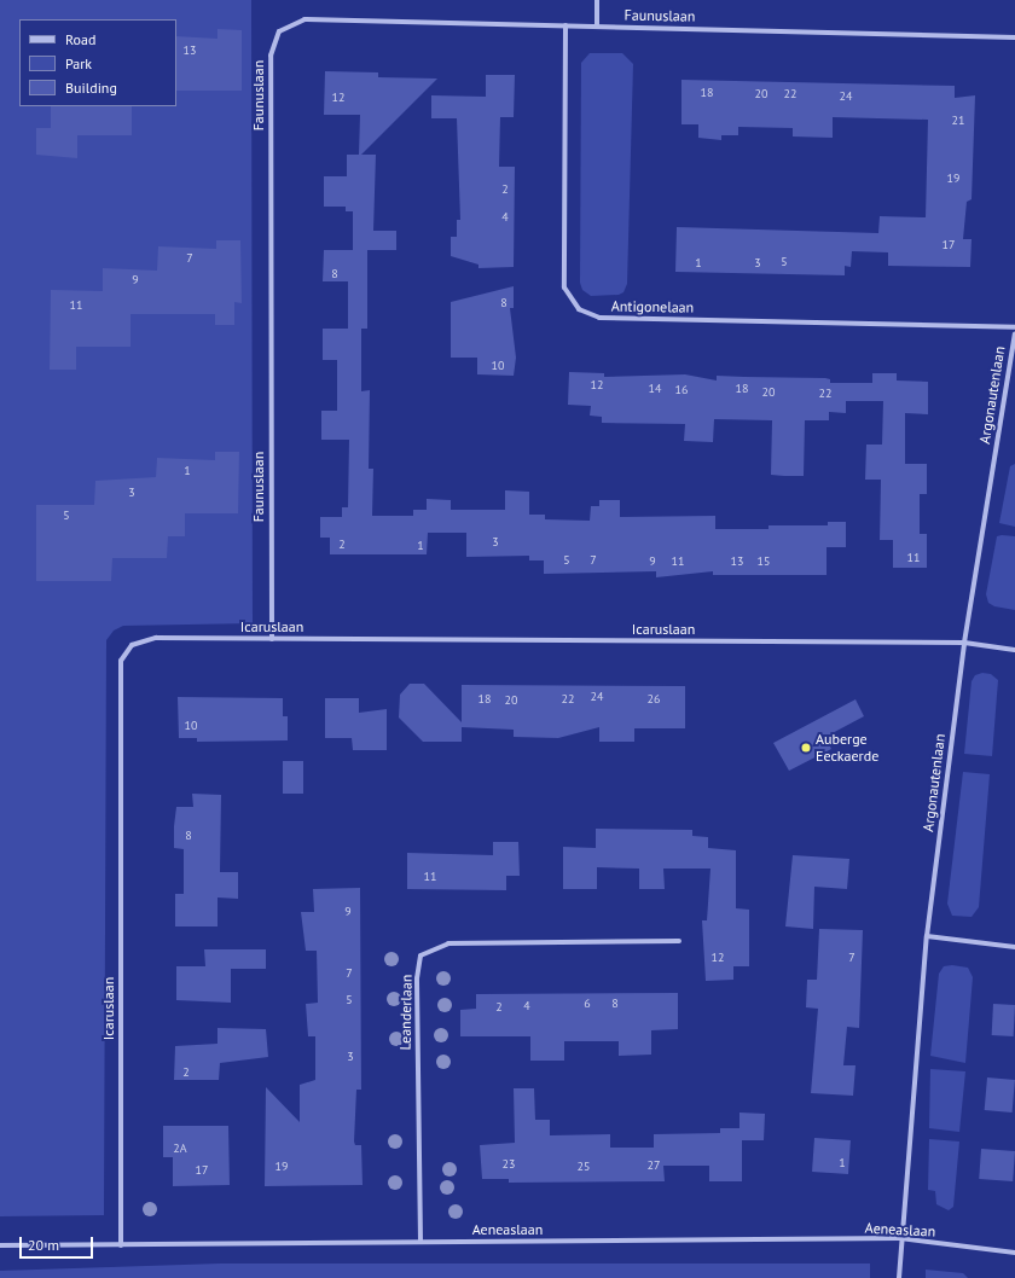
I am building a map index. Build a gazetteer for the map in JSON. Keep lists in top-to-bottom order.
{
  "streets": {
    "street": [
      "Faunuslaan",
      "Antigonelaan",
      "Argonautenlaan",
      "Icaruslaan",
      "Leanderlaan",
      "Aeneaslaan"
    ]
  },
  "crossings": [
    ["Faunuslaan", "Antigonelaan"],
    ["Faunuslaan", "Icaruslaan"],
    ["Argonautenlaan", "Icaruslaan"],
    ["Argonautenlaan", "Aeneaslaan"],
    ["Icaruslaan", "Aeneaslaan"],
    ["Leanderlaan", "Aeneaslaan"]
  ],
  "places": ["Auberge Eeckaerde"],
  "house_numbers": [
    "13",
    "18",
    "20",
    "22",
    "24",
    "12",
    "21",
    "19",
    "2",
    "4",
    "17",
    "7",
    "5",
    "1",
    "3",
    "8",
    "9",
    "8",
    "11",
    "10",
    "12",
    "14",
    "18",
    "16",
    "20",
    "22",
    "1",
    "3",
    "5",
    "3",
    "2",
    "1",
    "11",
    "5",
    "7",
    "9",
    "11",
    "13",
    "15",
    "24",
    "18",
    "22",
    "26",
    "20",
    "10",
    "8",
    "11",
    "9",
    "12",
    "7",
    "7",
    "5",
    "6",
    "8",
    "4",
    "2",
    "3",
    "2",
    "2A",
    "1",
    "23",
    "27",
    "19",
    "25",
    "17"
  ],
  "legend": ["Road", "Park", "Building"],
  "scale_bar": "20 m"
}
